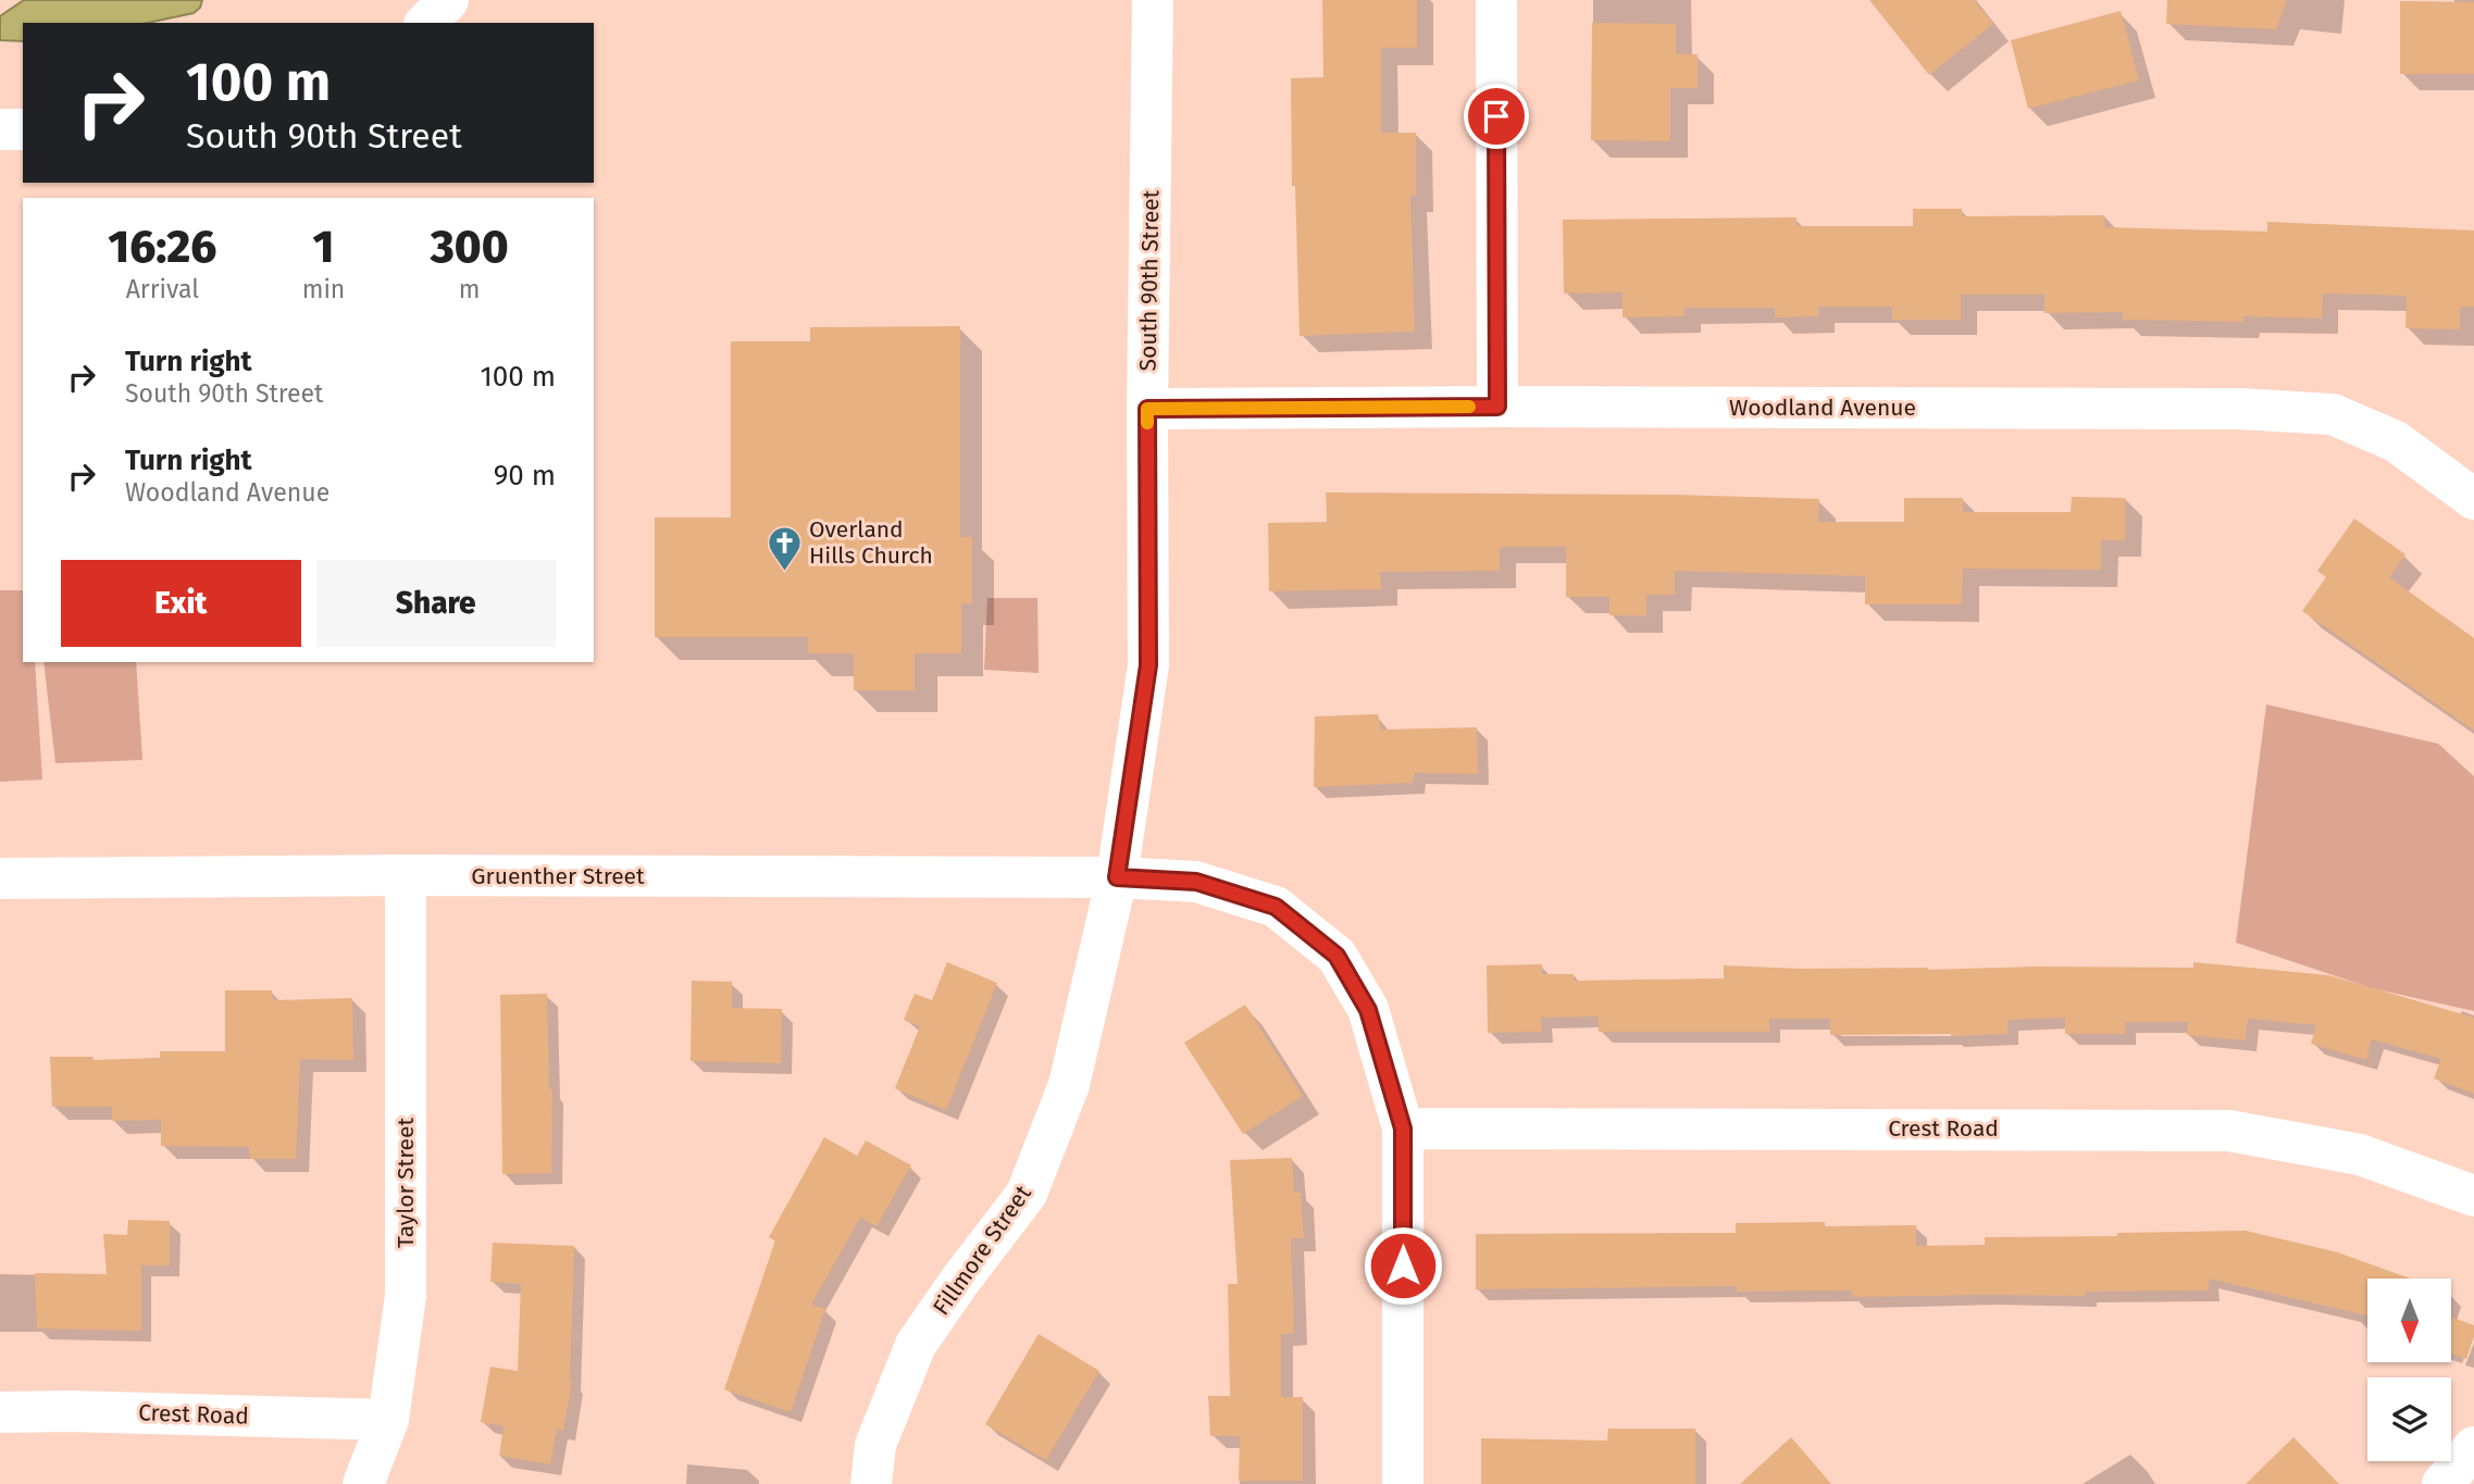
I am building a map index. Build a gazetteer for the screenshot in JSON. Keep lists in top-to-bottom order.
{
  "streets": {
    "street": [
      "South 90th Street",
      "Woodland Avenue",
      "Gruenther Street",
      "Crest Road",
      "Taylor Street",
      "Fillmore Street"
    ]
  },
  "crossings": [
    ["South 90th Street", "Woodland Avenue"],
    ["South 90th Street", "Gruenther Street"],
    ["South 90th Street", "Fillmore Street"],
    ["Gruenther Street", "Crest Road"],
    ["Gruenther Street", "Taylor Street"],
    ["Gruenther Street", "Fillmore Street"],
    ["Crest Road", "Taylor Street"]
  ],
  "places": {
    "church": ["Overland Hills Church"]
  },
  "north": "bottom",
  "page": {
    "turn": ["100 m", "South 90th Street"],
    "eta": [
      "16:26",
      "Arrival",
      "1",
      "min",
      "300",
      "m"
    ],
    "list": [
      {
        "name": "Turn right",
        "note": "South 90th Street",
        "value": "100 m"
      },
      {
        "name": "Turn right",
        "note": "Woodland Avenue",
        "value": "90 m"
      }
    ],
    "buttons": ["Exit", "Share"]
  }
}
